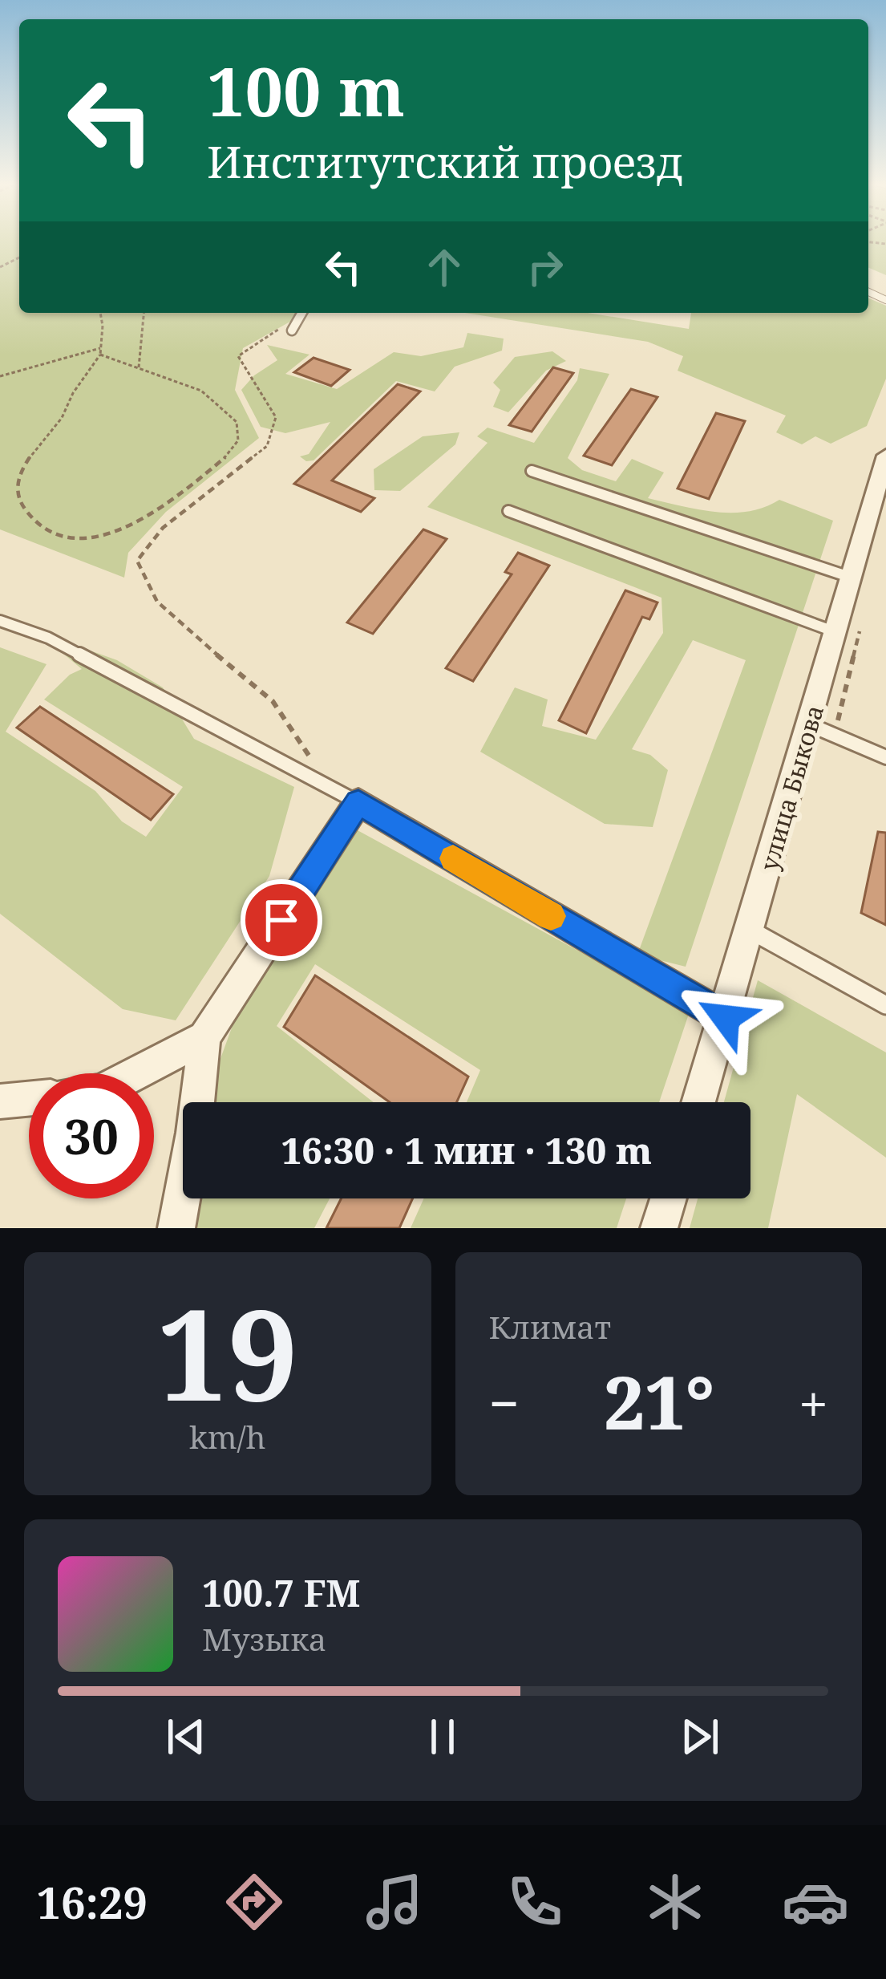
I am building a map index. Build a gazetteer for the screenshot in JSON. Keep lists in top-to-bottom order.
{
  "streets": {
    "street": ["улица Быкова"]
  },
  "page": {
    "turn": ["100 m", "Институтский проезд"],
    "limit": "30",
    "trip": "16:30 · 1 мин · 130 m",
    "tile": [
      ["19", "km/h"],
      "Климат"
    ],
    "heat": ["−", "21°", "+"],
    "song": ["100.7 FM", "Музыка"],
    "tabs": "16:29"
  }
}
